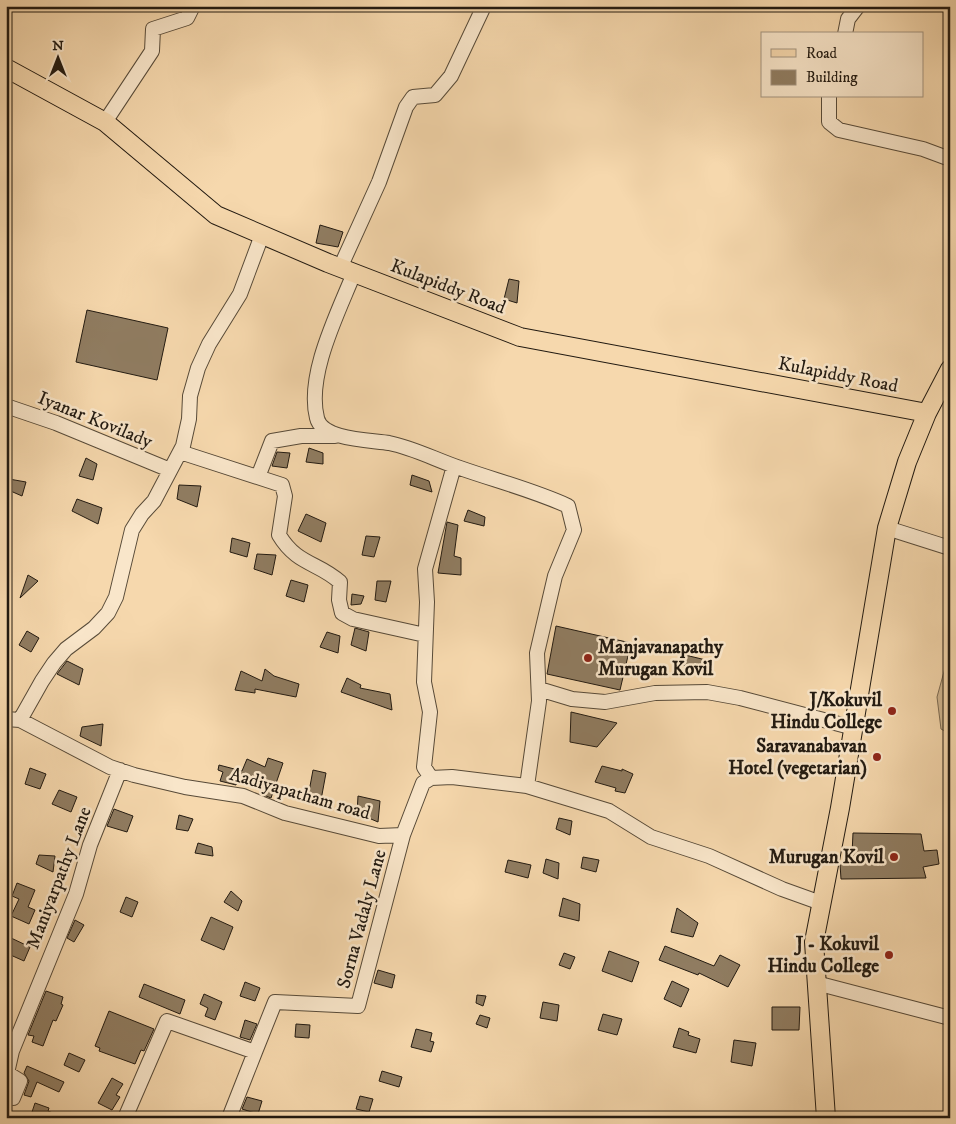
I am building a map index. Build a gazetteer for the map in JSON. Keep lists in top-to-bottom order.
{
  "streets": {
    "main road": ["Kulapiddy Road"],
    "street": [
      "Iyanar Kovilady",
      "Aadiyapatham road",
      "Maniyarpathy Lane",
      "Sorna Vadaly Lane"
    ]
  },
  "crossings": [
    ["Aadiyapatham road", "Maniyarpathy Lane"],
    ["Aadiyapatham road", "Sorna Vadaly Lane"]
  ],
  "places": [
    "Manjavanapathy Murugan Kovil",
    "J/Kokuvil Hindu College",
    "Saravanabavan Hotel (vegetarian)",
    "Murugan Kovil",
    "J - Kokuvil Hindu College"
  ],
  "legend": ["Road", "Building"],
  "north": "top"
}
